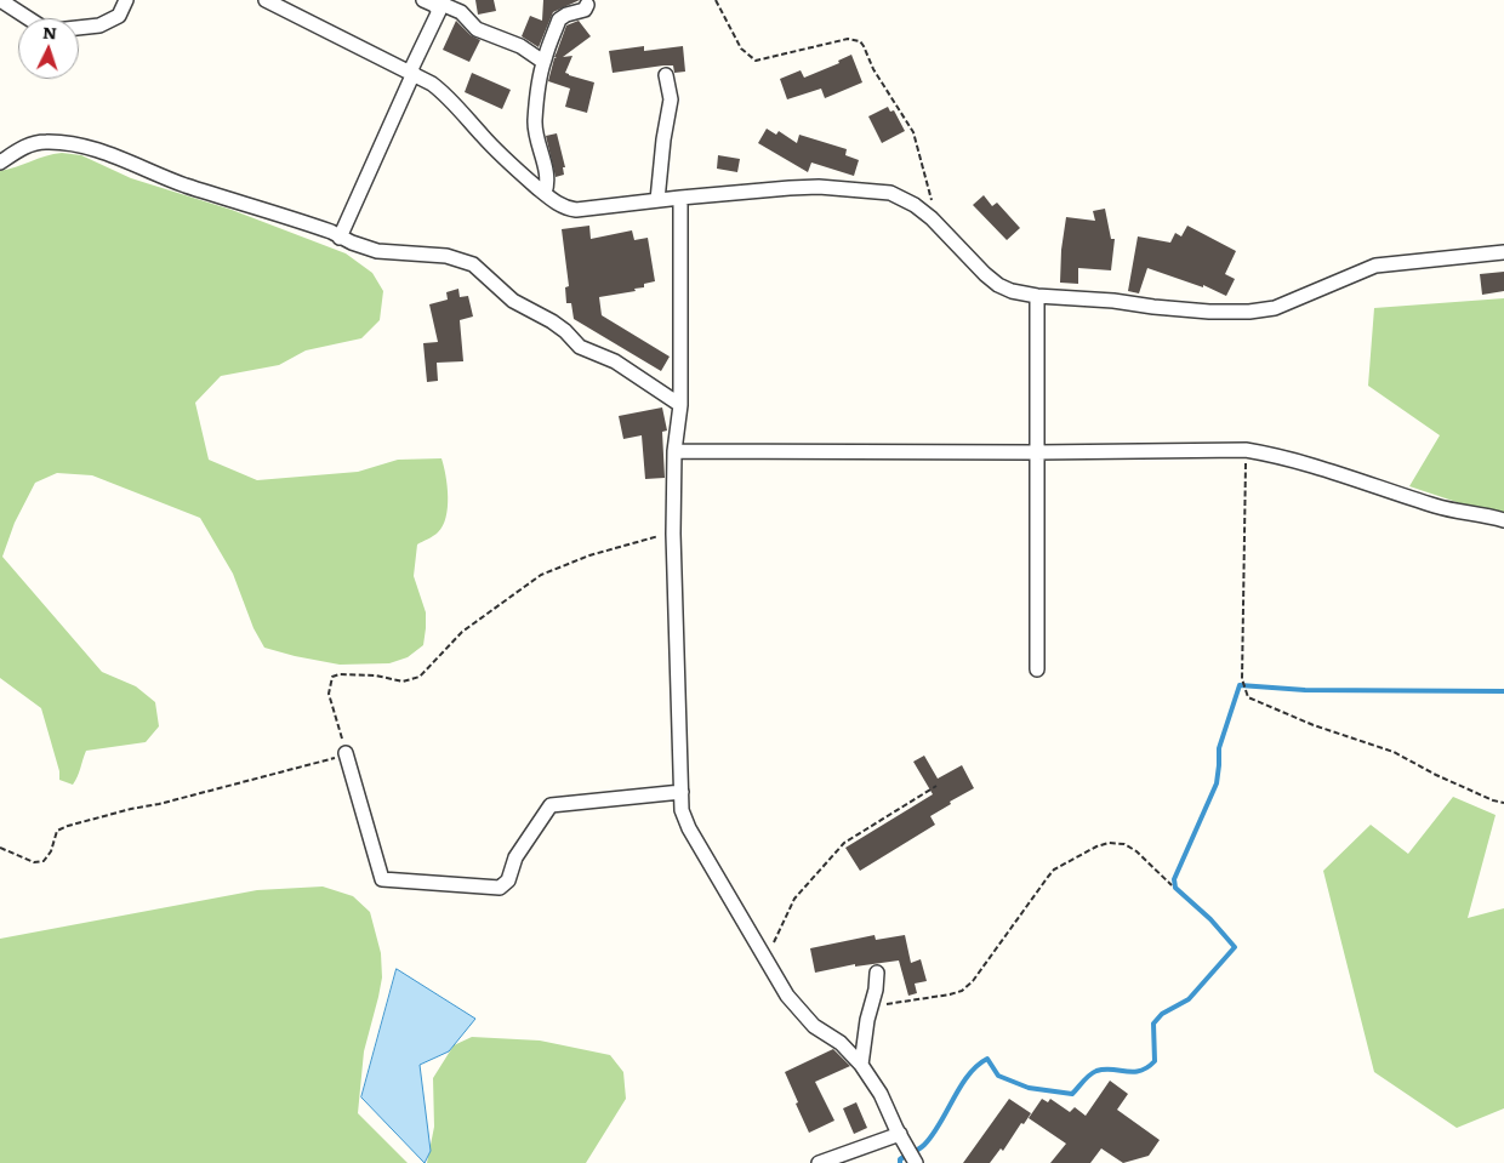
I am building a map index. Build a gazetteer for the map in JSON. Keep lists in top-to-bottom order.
{
  "north": "top"
}
